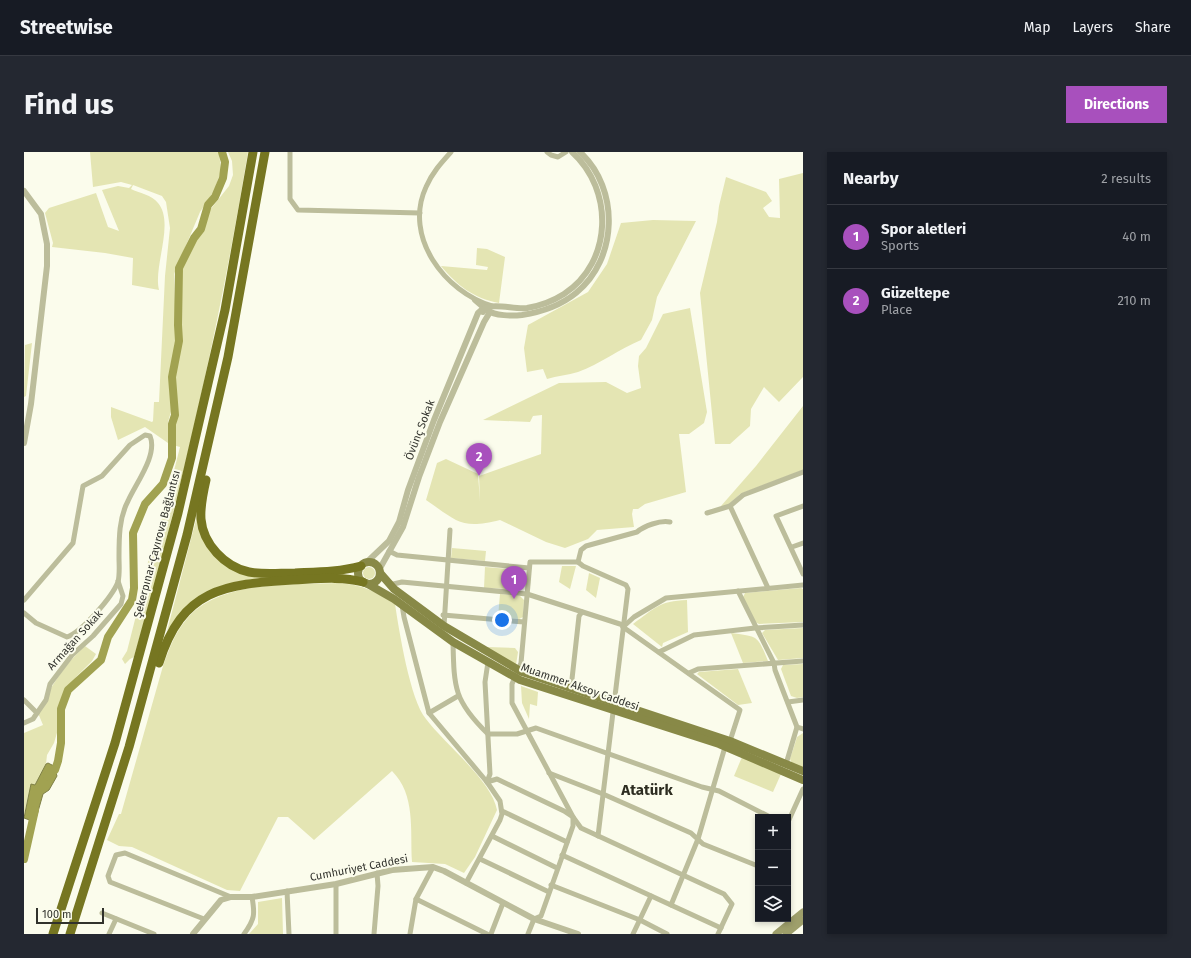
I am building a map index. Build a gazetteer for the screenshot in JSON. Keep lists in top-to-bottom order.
{
  "streets": {
    "highway": ["Şekerpınar-Çayırova Bağlantısı"],
    "main road": ["Muammer Aksoy Caddesi"],
    "street": ["Övünç Sokak", "Armağan Sokak", "Cumhuriyet Caddesi"]
  },
  "crossings": [
    ["Övünç Sokak", "Muammer Aksoy Caddesi"]
  ],
  "districts": ["Atatürk"],
  "scale_bar": "100 m",
  "page": {
    "header": "Streetwise",
    "nav": ["Map", "Layers", "Share"],
    "buttons": "Directions",
    "title": "Find us",
    "heading": ["Nearby", "2 results"],
    "list": [
      {
        "mark": "1",
        "name": "Spor aletleri",
        "note": "Sports",
        "value": "40 m"
      },
      {
        "mark": "2",
        "name": "Güzeltepe",
        "note": "Place",
        "value": "210 m"
      }
    ],
    "pins": ["2", "1"],
    "map_buttons": ["+", "−"],
    "scale": "100 m"
  }
}
